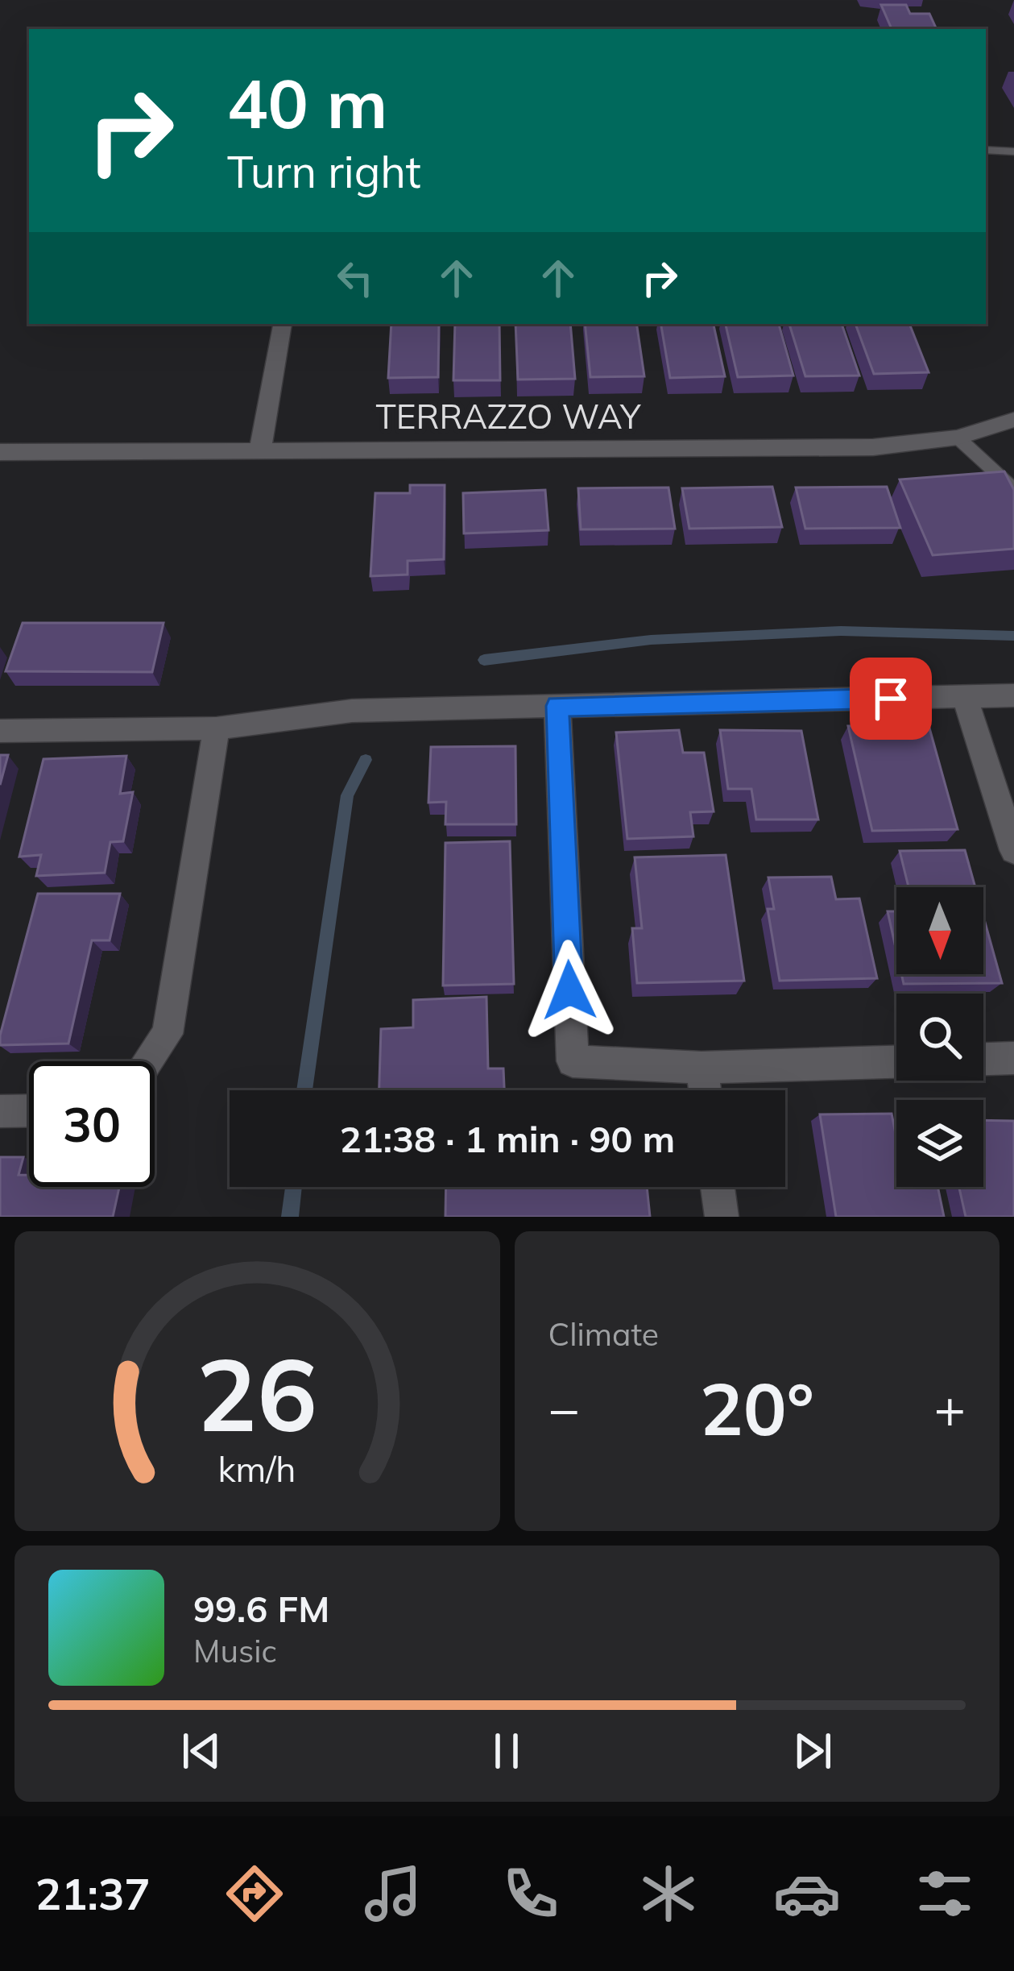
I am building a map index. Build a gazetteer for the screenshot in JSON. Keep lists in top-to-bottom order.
{
  "streets": {
    "street": ["TERRAZZO WAY"]
  },
  "north": "bottom",
  "page": {
    "turn": ["40 m", "Turn right"],
    "limit": "30",
    "trip": "21:38 · 1 min · 90 m",
    "tile": "Climate",
    "heat": ["−", "20°", "+"],
    "song": ["99.6 FM", "Music"],
    "tabs": "21:37",
    "gauge": ["26", "km/h"]
  }
}
